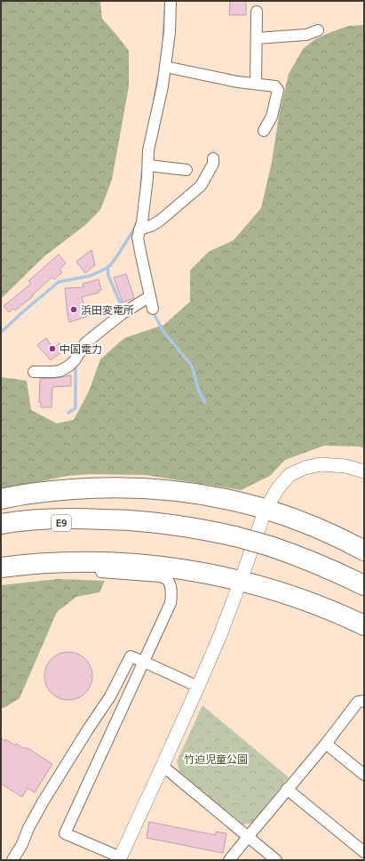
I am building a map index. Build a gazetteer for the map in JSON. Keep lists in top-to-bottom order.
{
  "streets": {
    "highway": ["E9"]
  },
  "parks": ["竹迫児童公園"],
  "places": ["浜田変電所", "中国電力"]
}
